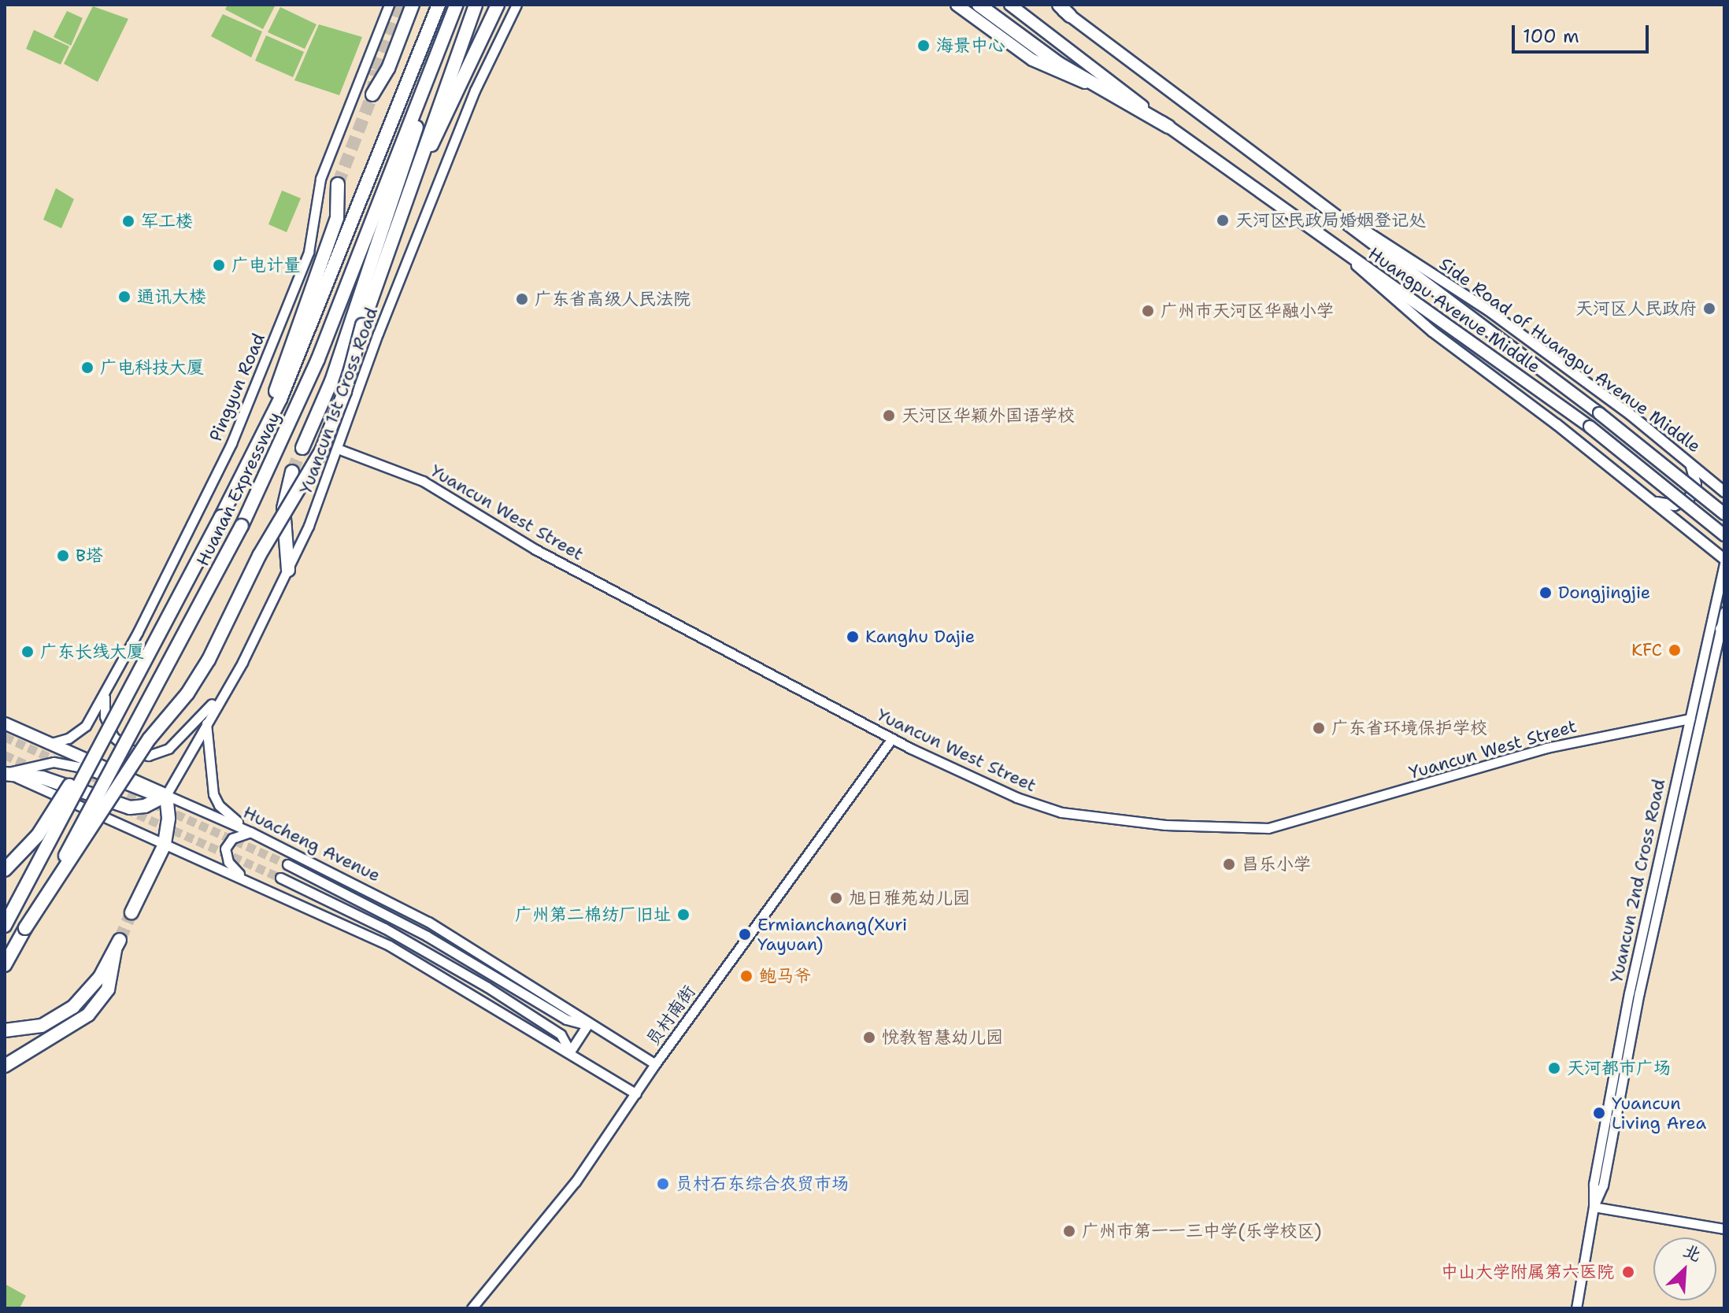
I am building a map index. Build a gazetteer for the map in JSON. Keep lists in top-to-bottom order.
{
  "streets": {
    "highway": ["Huanan Expressway"],
    "main road": ["Huangpu Avenue Middle", "Side Road of Huangpu Avenue Middle", "Huacheng Avenue"],
    "street": [
      "Pingyun Road",
      "Yuancun 1st Cross Road",
      "Yuancun West Street",
      "Yuancun 2nd Cross Road",
      "员村南街"
    ]
  },
  "crossings": [
    ["Huangpu Avenue Middle", "Side Road of Huangpu Avenue Middle"],
    ["Pingyun Road", "Huacheng Avenue"],
    ["Yuancun 1st Cross Road", "Yuancun West Street"],
    ["Yuancun 1st Cross Road", "Huacheng Avenue"],
    ["Yuancun West Street", "Yuancun 2nd Cross Road"],
    ["Yuancun West Street", "员村南街"],
    ["Huacheng Avenue", "员村南街"]
  ],
  "places": [
    "海景中心",
    "天河区民政局婚姻登记处",
    "军工楼",
    "广电计量",
    "通讯大楼",
    "广东省高级人民法院",
    "天河区人民政府",
    "广州市天河区华融小学",
    "广电科技大厦",
    "天河区华颖外国语学校",
    "B塔",
    "Dongjingjie",
    "Kanghu Dajie",
    "KFC",
    "广东长线大厦",
    "广东省环境保护学校",
    "昌乐小学",
    "旭日雅苑幼儿园",
    "广州第二棉纺厂旧址",
    "Ermianchang(Xuri Yayuan)",
    "鲍马爷",
    "悦教智慧幼儿园",
    "天河都市广场",
    "Yuancun Living Area",
    "员村石东综合农贸市场",
    "广州市第一一三中学(乐学校区)",
    "中山大学附属第六医院"
  ],
  "scale_bar": "100 m",
  "north": "top right"
}
